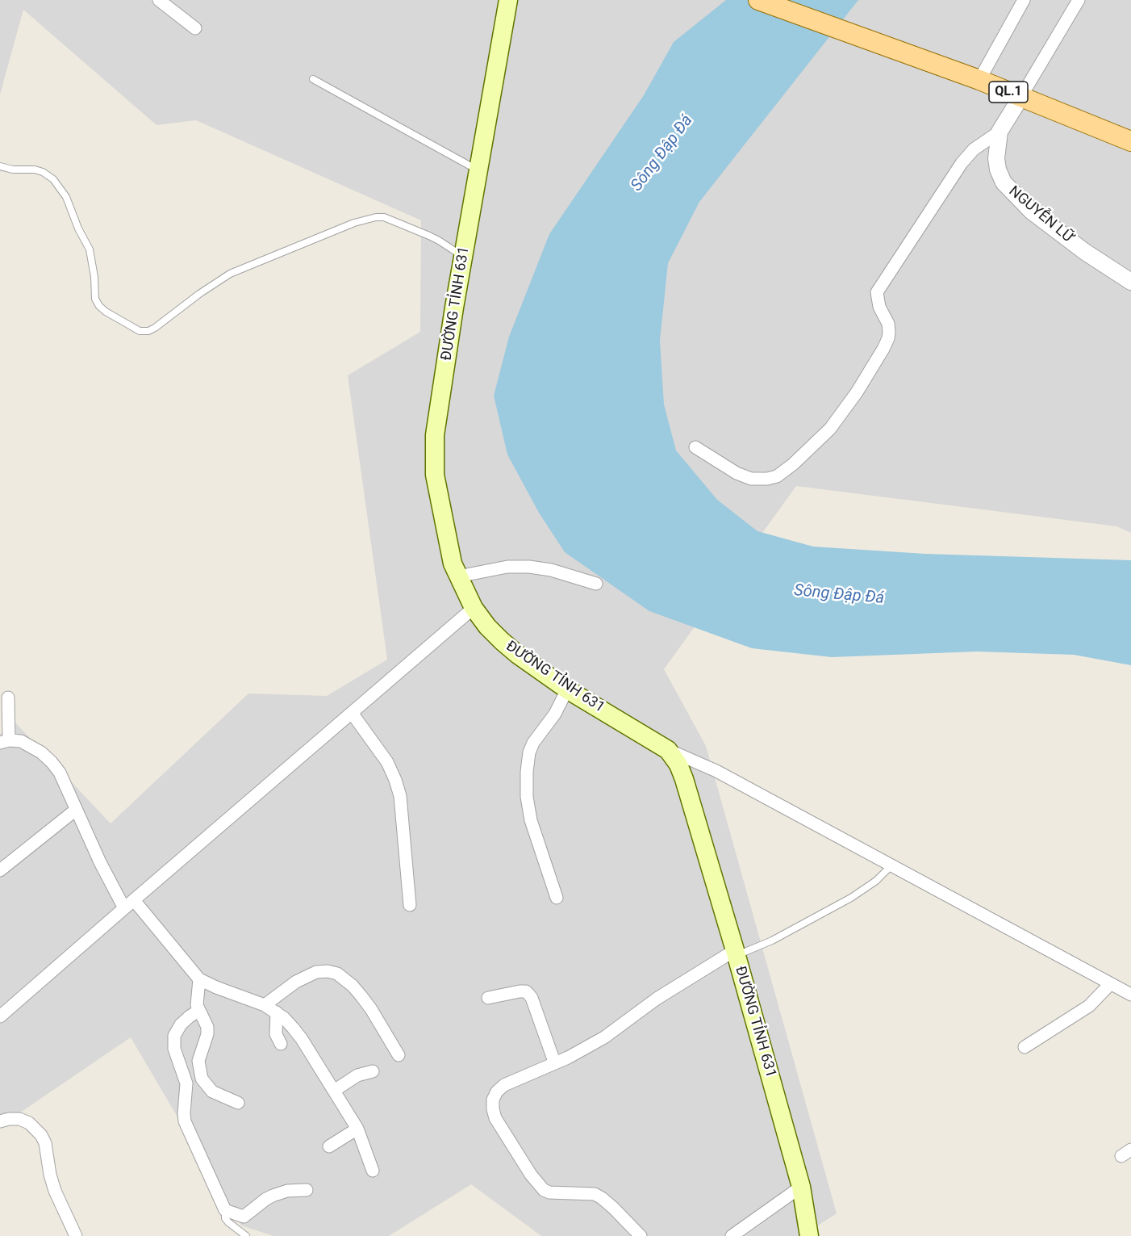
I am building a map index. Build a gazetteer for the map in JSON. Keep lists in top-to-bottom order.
{
  "streets": {
    "main road": ["QL.1", "ĐƯỜNG TỈNH 631"],
    "street": ["NGUYỄN LỮ"]
  },
  "crossings": [
    ["QL.1", "NGUYỄN LỮ"]
  ],
  "water": ["Sông Đập Đá"]
}
